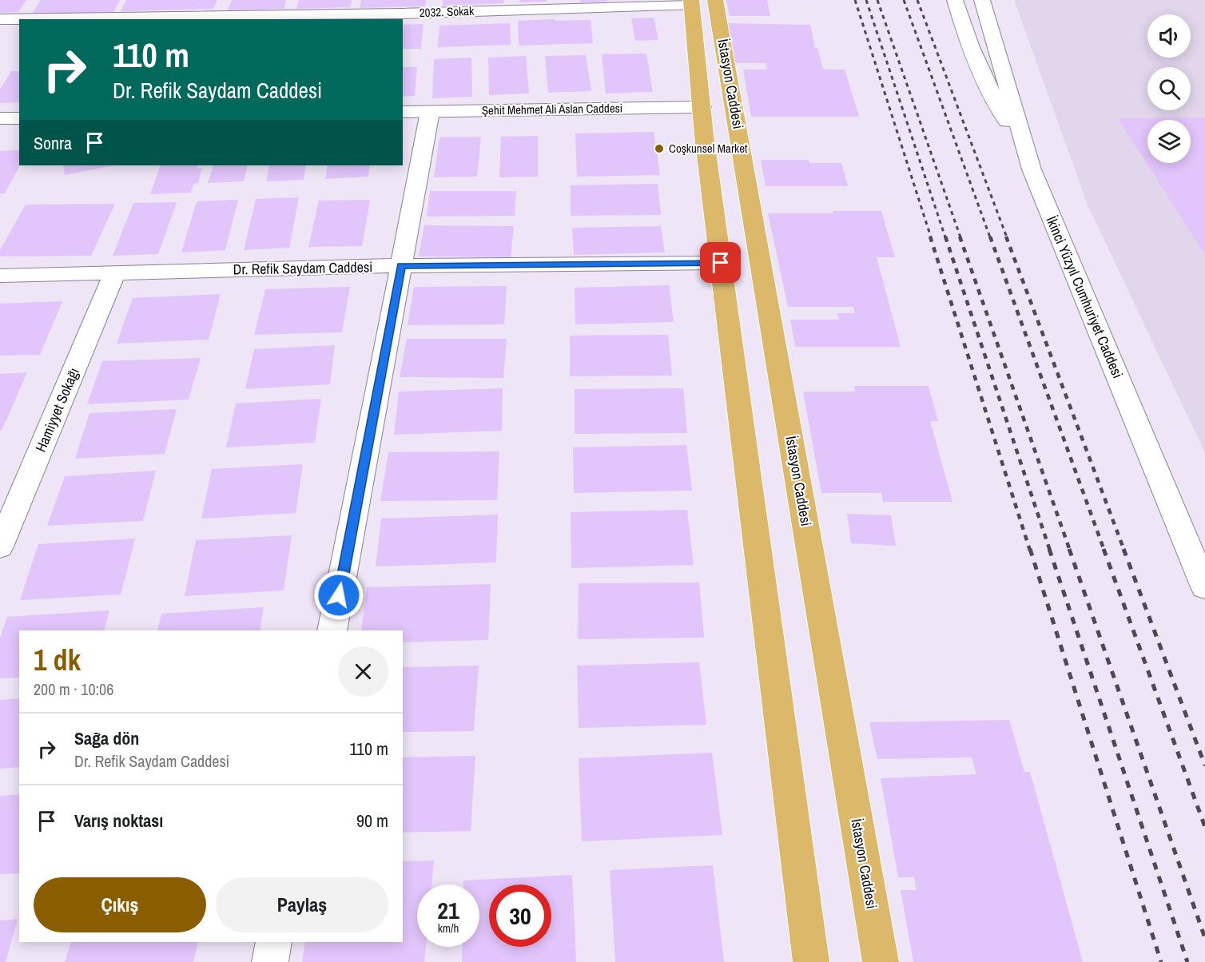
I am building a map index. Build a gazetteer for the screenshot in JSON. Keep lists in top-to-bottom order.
{
  "streets": {
    "main road": ["İstasyon Caddesi"],
    "street": [
      "2032. Sokak",
      "Şehit Mehmet Ali Aslan Caddesi",
      "Dr. Refik Saydam Caddesi",
      "İkinci Yüzyıl Cumhuriyet Caddesi",
      "Hamiyyet Sokağı"
    ]
  },
  "crossings": [
    ["2032. Sokak", "İstasyon Caddesi"],
    ["İstasyon Caddesi", "Şehit Mehmet Ali Aslan Caddesi"],
    ["İstasyon Caddesi", "Dr. Refik Saydam Caddesi"],
    ["Dr. Refik Saydam Caddesi", "Hamiyyet Sokağı"]
  ],
  "places": ["Coşkunsel Market"],
  "page": {
    "turn": ["110 m", "Dr. Refik Saydam Caddesi"],
    "then": "Sonra",
    "heading": ["1 dk", "200 m · 10:06"],
    "list": [
      {
        "name": "Sağa dön",
        "note": "Dr. Refik Saydam Caddesi",
        "value": "110 m"
      },
      {
        "name": "Varış noktası",
        "value": "90 m"
      }
    ],
    "buttons": ["Çıkış", "Paylaş"],
    "speed": "21 km/h",
    "limit": "30"
  }
}
